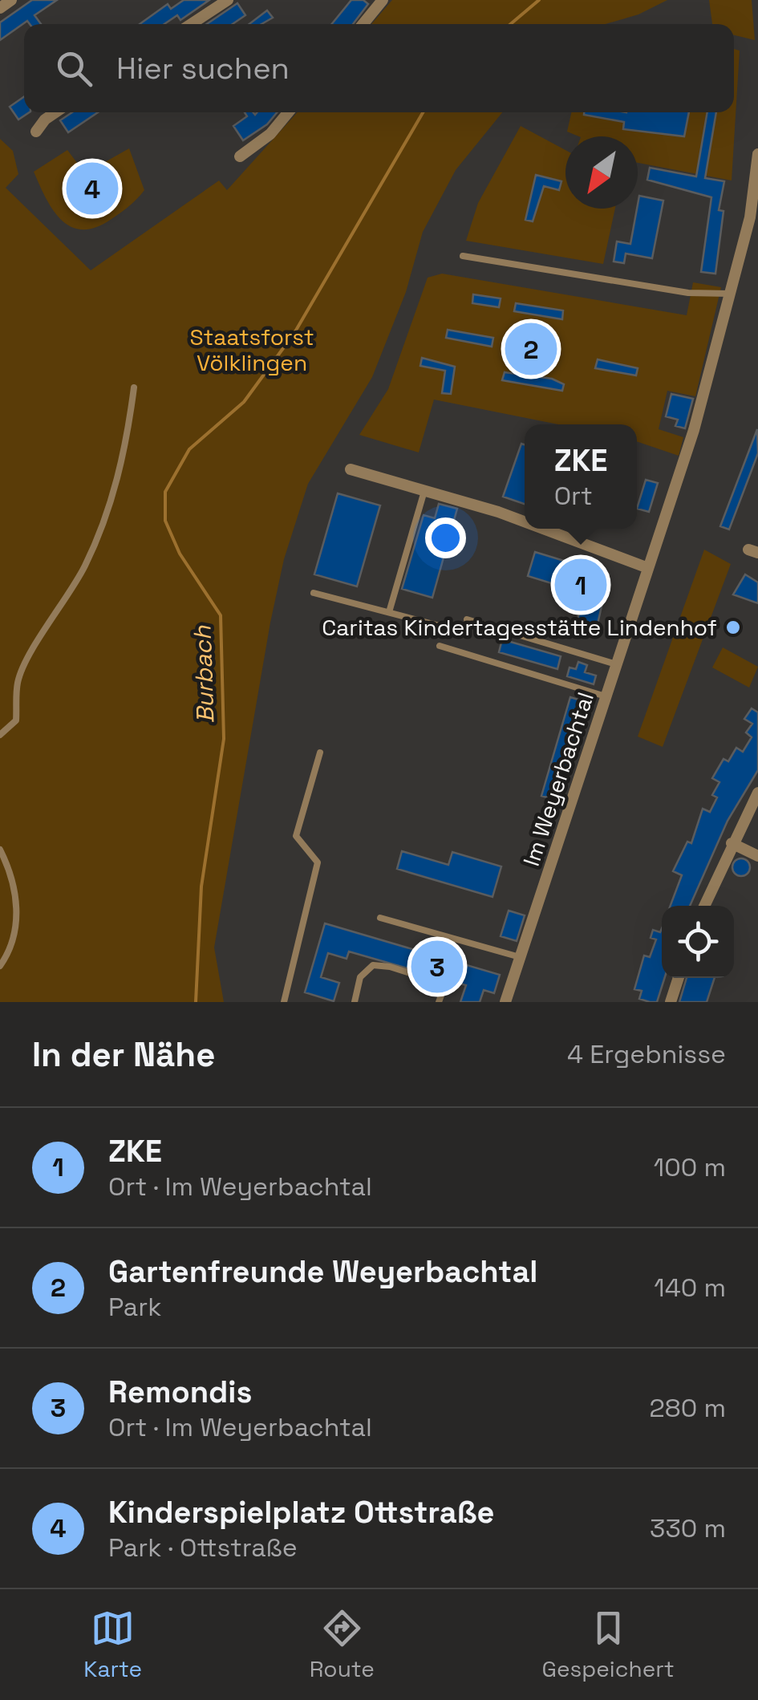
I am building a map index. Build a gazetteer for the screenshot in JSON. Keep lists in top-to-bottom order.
{
  "streets": {
    "street": ["Im Weyerbachtal"]
  },
  "water": ["Burbach"],
  "parks": ["Staatsforst Völklingen"],
  "places": ["Caritas Kindertagesstätte Lindenhof"],
  "north": "bottom left",
  "page": {
    "search": "Hier suchen",
    "pins": [
      "4",
      "2",
      "1",
      "3"
    ],
    "popup": ["ZKE", "Ort"],
    "heading": ["In der Nähe", "4 Ergebnisse"],
    "list": [
      {
        "mark": "1",
        "name": "ZKE",
        "note": "Ort · Im Weyerbachtal",
        "value": "100 m"
      },
      {
        "mark": "2",
        "name": "Gartenfreunde Weyerbachtal",
        "note": "Park",
        "value": "140 m"
      },
      {
        "mark": "3",
        "name": "Remondis",
        "note": "Ort · Im Weyerbachtal",
        "value": "280 m"
      },
      {
        "mark": "4",
        "name": "Kinderspielplatz Ottstraße",
        "note": "Park · Ottstraße",
        "value": "330 m"
      }
    ],
    "nav": ["Karte", "Route", "Gespeichert"]
  }
}
